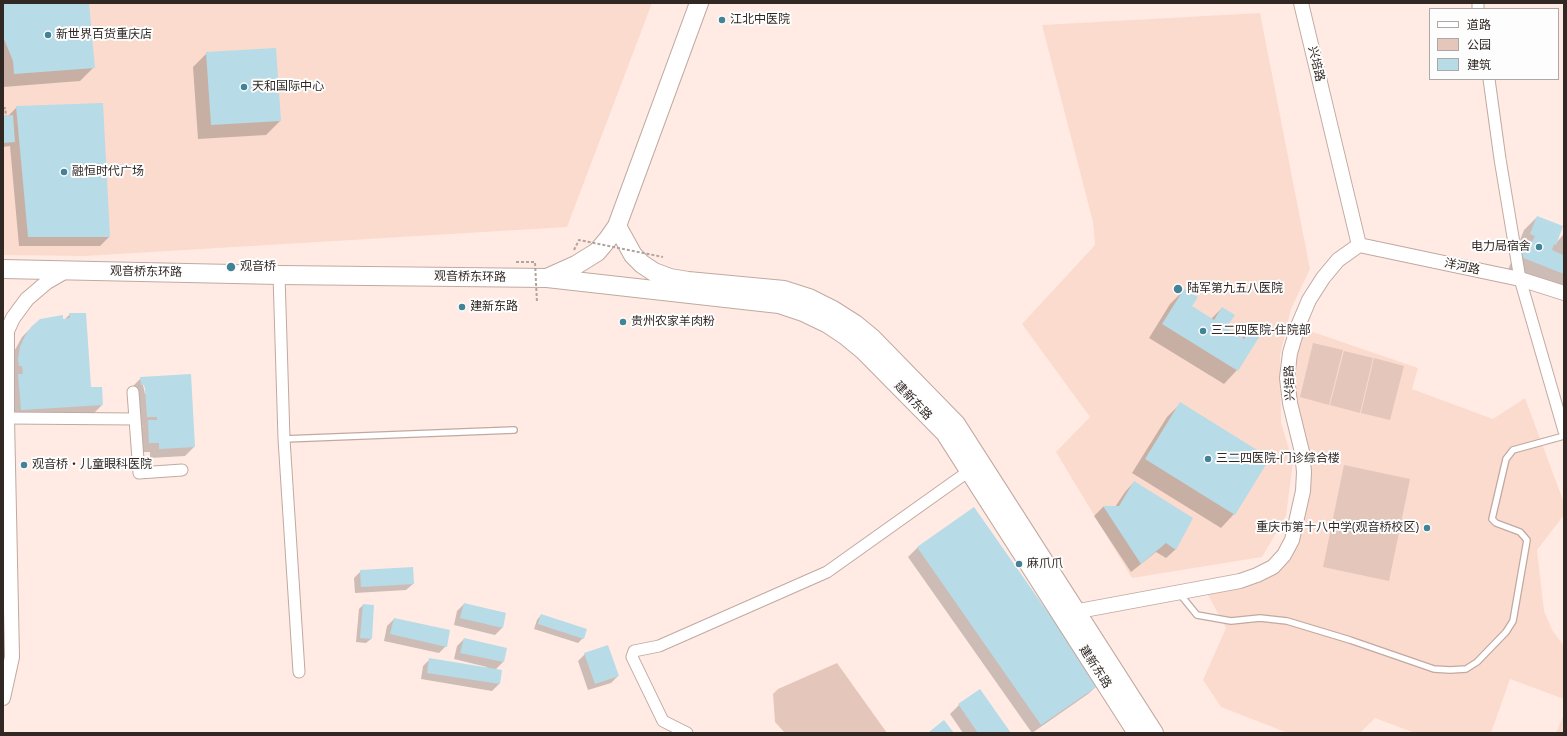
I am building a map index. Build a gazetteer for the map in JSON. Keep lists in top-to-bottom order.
{
  "streets": {
    "main road": ["观音桥东环路", "建新东路"],
    "street": ["兴培路", "洋河路"]
  },
  "crossings": [
    ["兴培路", "洋河路"],
    ["兴培路", "建新东路"],
    ["观音桥东环路", "建新东路"]
  ],
  "places": [
    "江北中医院",
    "新世界百货重庆店",
    "天和国际中心",
    "融恒时代广场",
    "电力局宿舍",
    "观音桥",
    "陆军第九五八医院",
    "建新东路",
    "贵州农家羊肉粉",
    "三二四医院-住院部",
    "三二四医院-门诊综合楼",
    "观音桥‧儿童眼科医院",
    "重庆市第十八中学(观音桥校区)",
    "麻爪爪"
  ],
  "legend": ["道路", "公园", "建筑"]
}
